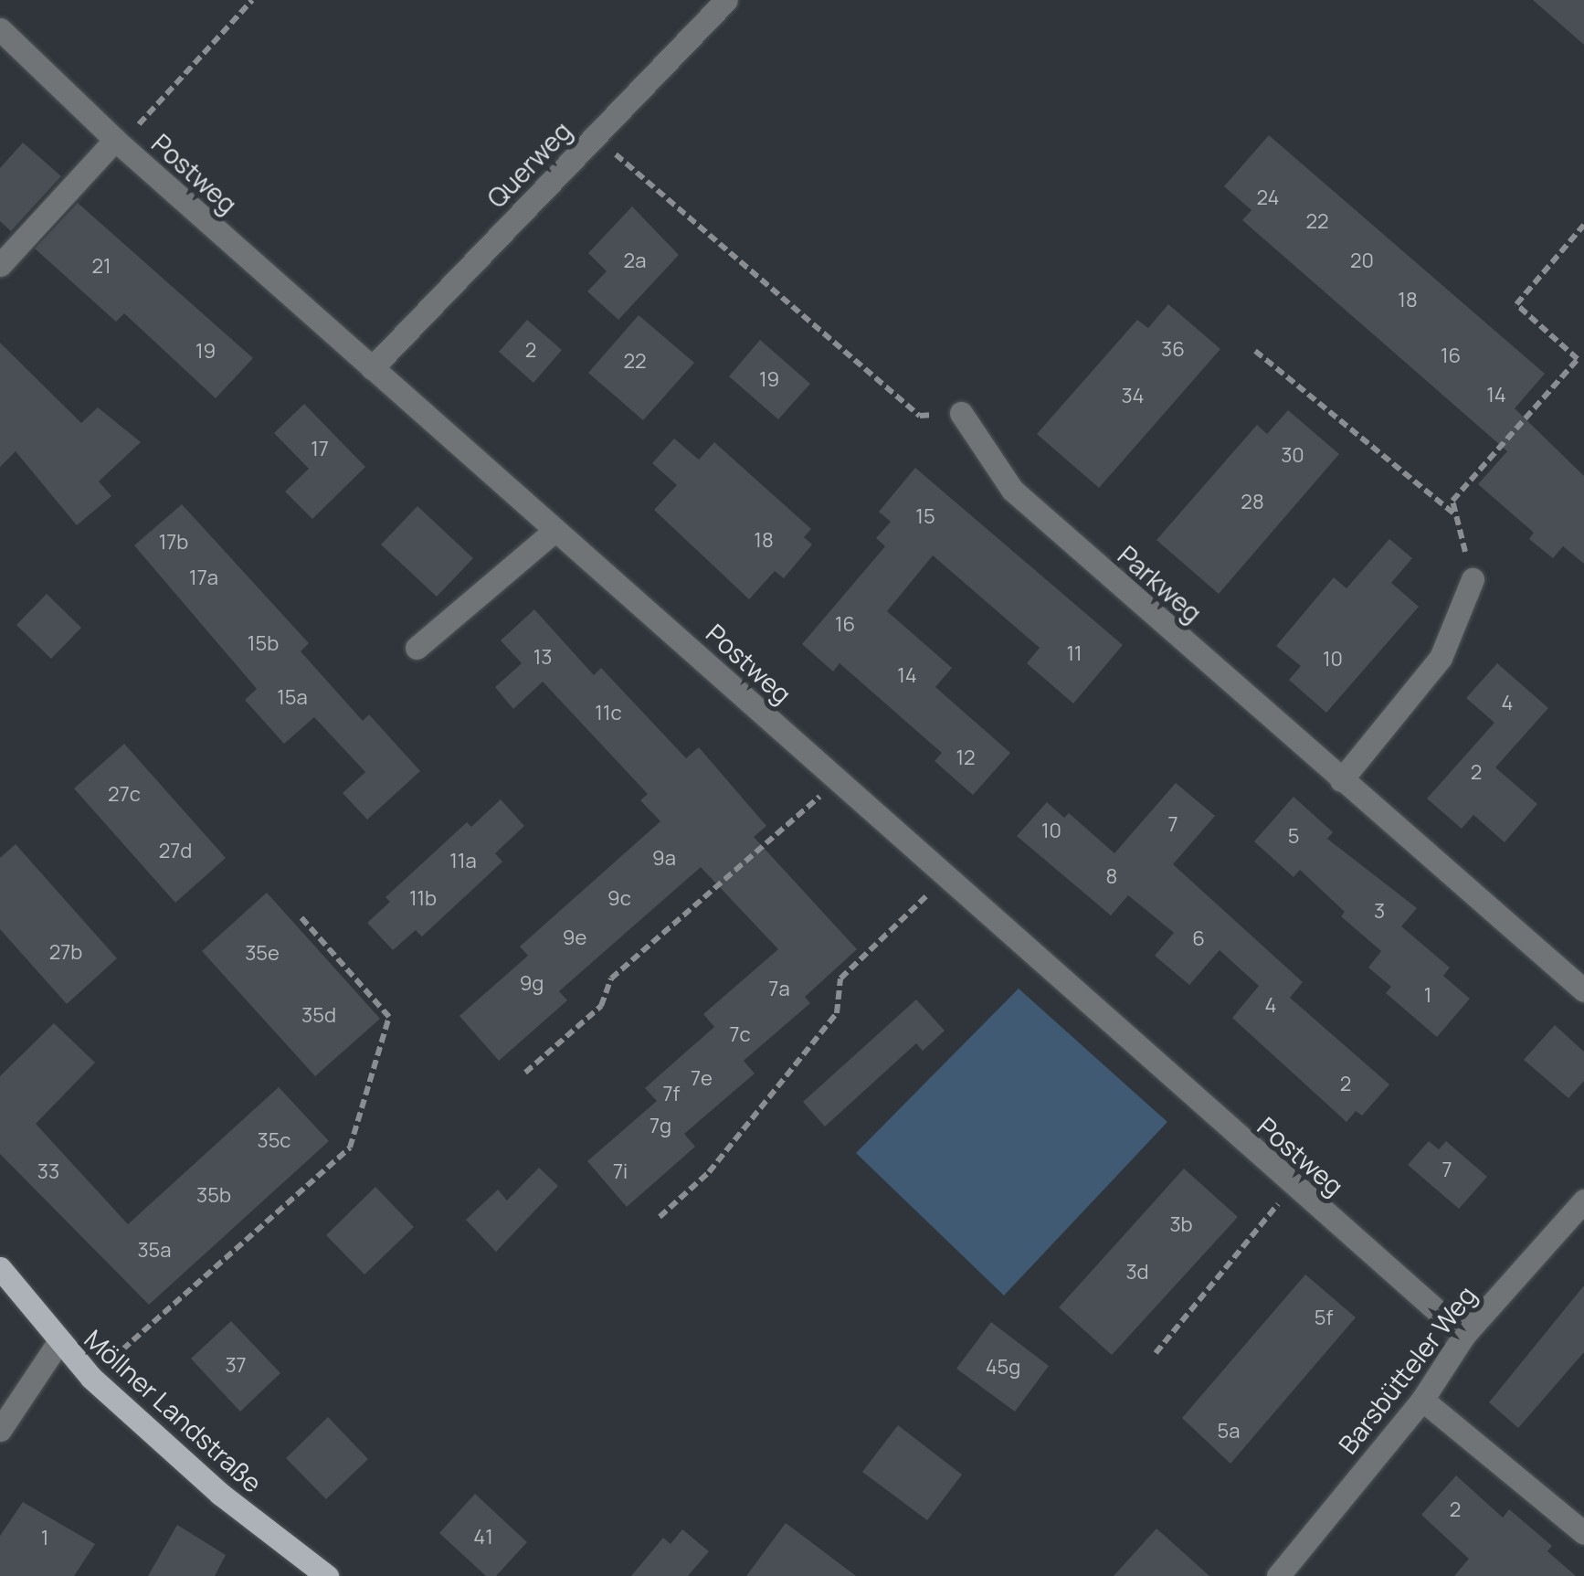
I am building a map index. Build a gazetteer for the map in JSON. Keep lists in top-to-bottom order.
{
  "streets": {
    "main road": ["Möllner Landstraße"],
    "street": [
      "Querweg",
      "Postweg",
      "Parkweg",
      "Barsbütteler Weg"
    ]
  },
  "crossings": [
    ["Querweg", "Postweg"],
    ["Postweg", "Barsbütteler Weg"]
  ],
  "house_numbers": [
    "24",
    "22",
    "2a",
    "20",
    "21",
    "18",
    "36",
    "2",
    "19",
    "16",
    "22",
    "19",
    "14",
    "34",
    "17",
    "30",
    "28",
    "15",
    "18",
    "17b",
    "17a",
    "16",
    "15b",
    "11",
    "13",
    "10",
    "14",
    "15a",
    "4",
    "11c",
    "12",
    "2",
    "27c",
    "7",
    "10",
    "5",
    "27d",
    "9a",
    "11a",
    "8",
    "11b",
    "9c",
    "3",
    "9e",
    "6",
    "27b",
    "35e",
    "9g",
    "7a",
    "1",
    "4",
    "35d",
    "7c",
    "7e",
    "2",
    "7f",
    "7g",
    "35c",
    "7",
    "33",
    "7i",
    "35b",
    "3b",
    "35a",
    "3d",
    "5f",
    "37",
    "45g",
    "5a",
    "2",
    "41",
    "1"
  ]
}
